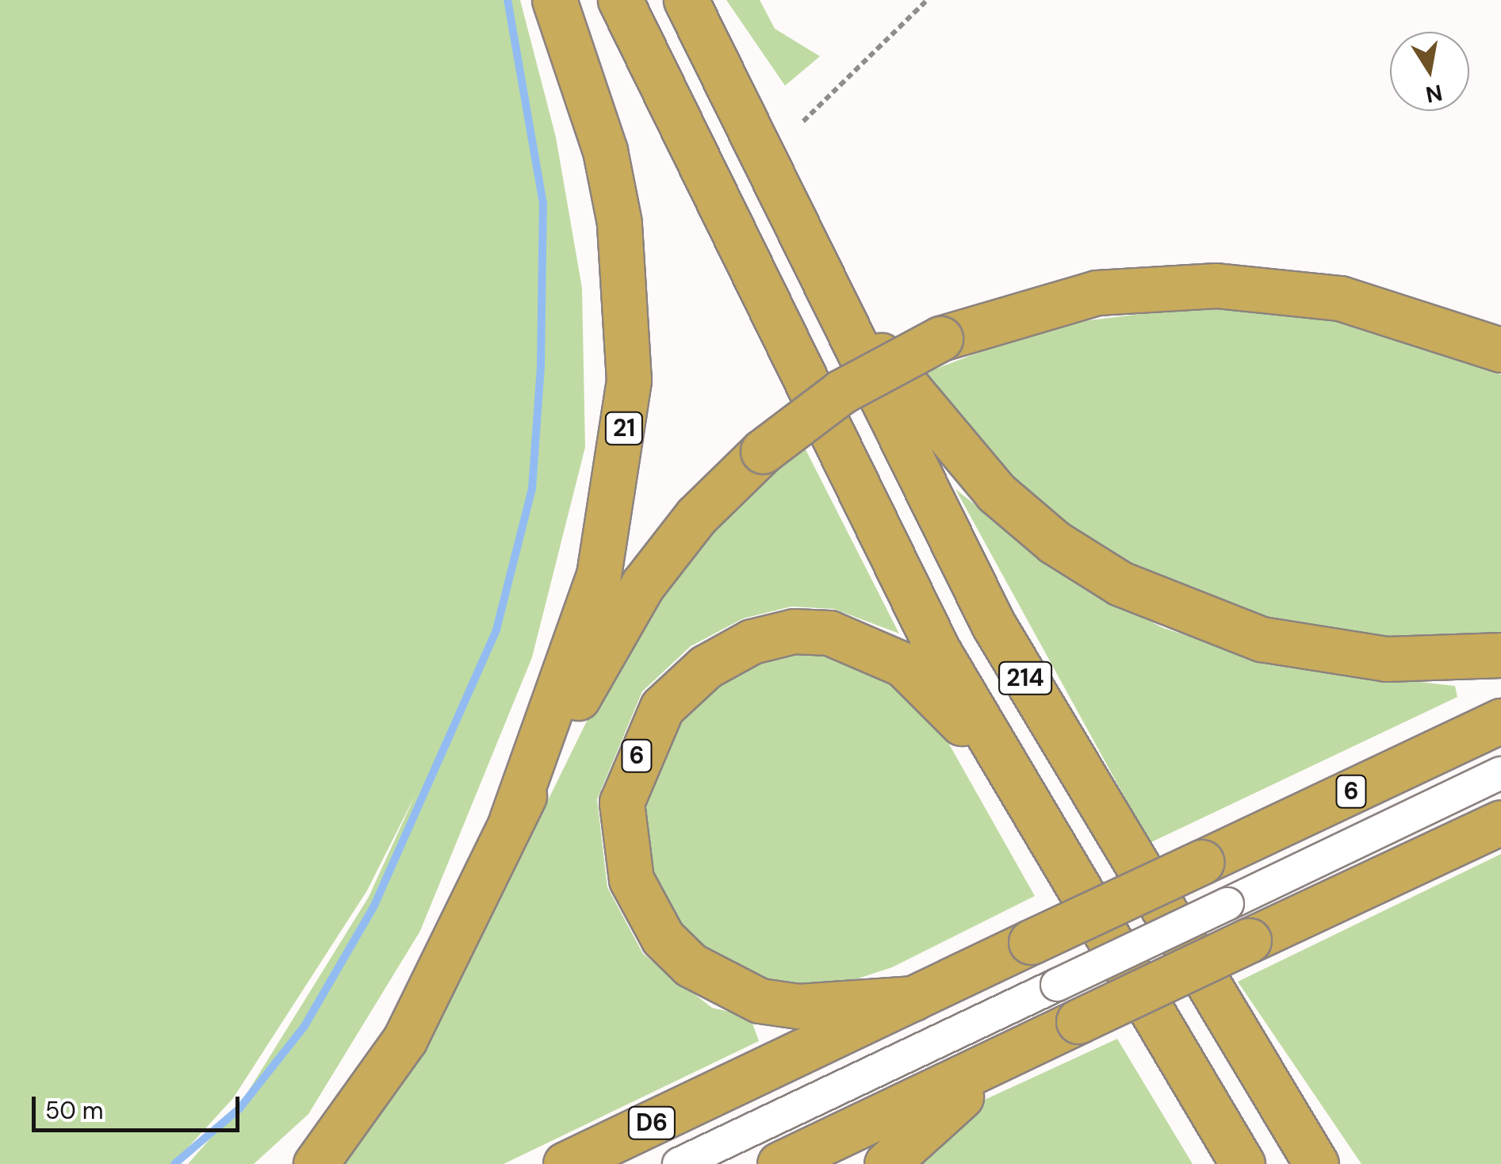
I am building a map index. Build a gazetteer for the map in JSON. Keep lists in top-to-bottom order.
{
  "streets": {
    "highway": [
      "21",
      "214",
      "6",
      "D6"
    ]
  },
  "crossings": [
    ["214", "6"],
    ["6", "D6"]
  ],
  "scale_bar": "50 m",
  "north": "bottom"
}
